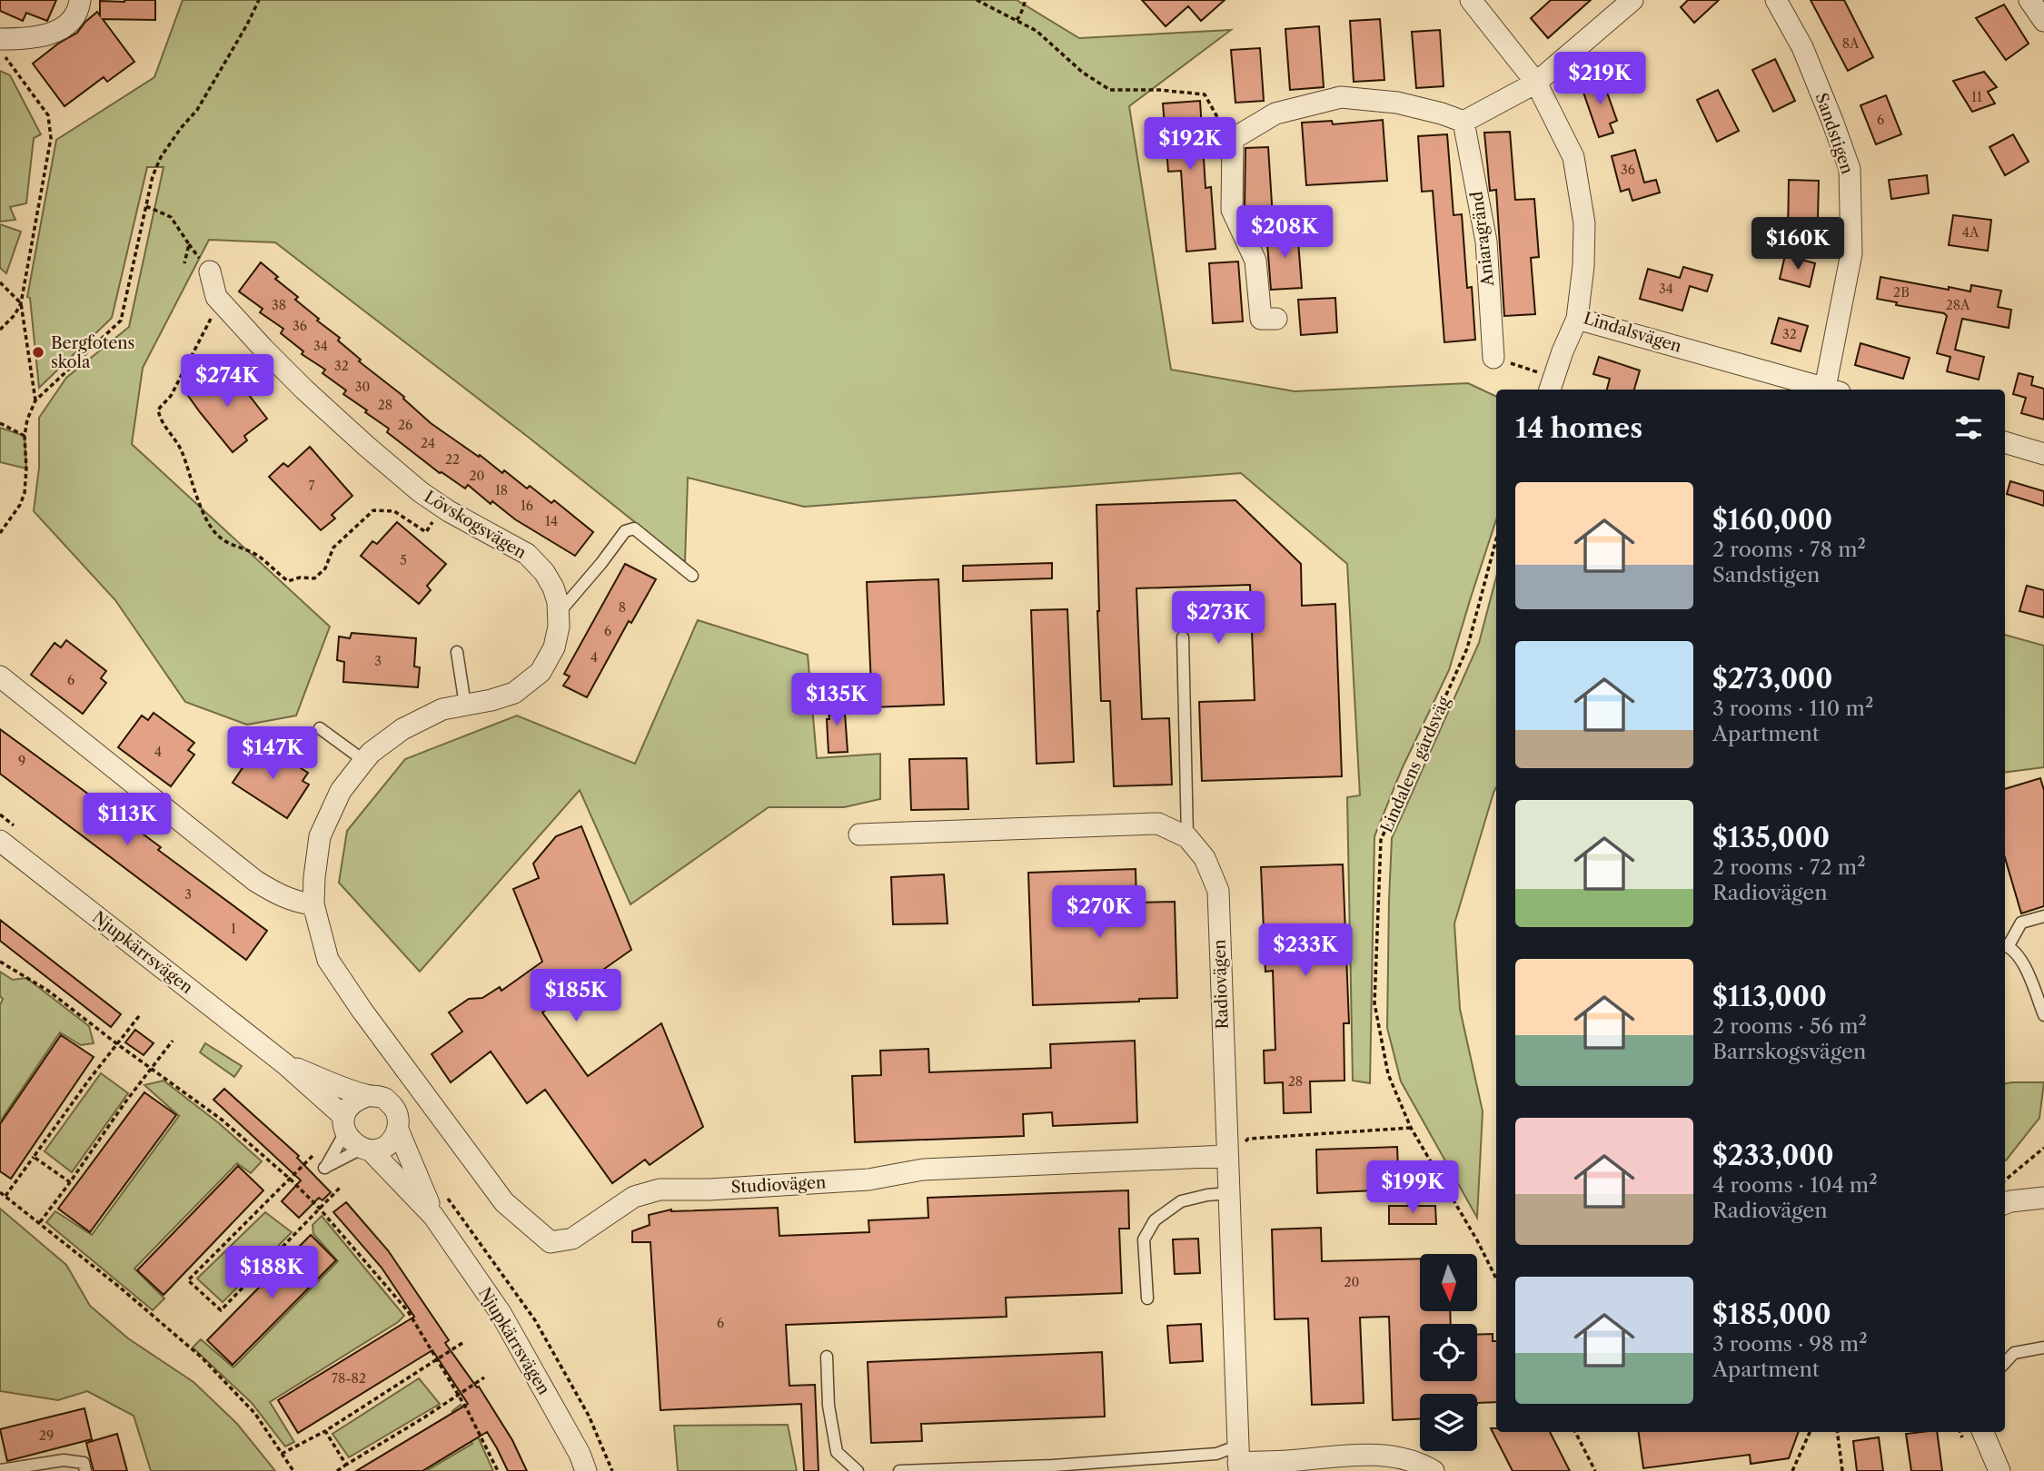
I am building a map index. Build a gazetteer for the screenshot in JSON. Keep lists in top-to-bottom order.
{
  "streets": {
    "street": [
      "Sandstigen",
      "Aniaragränd",
      "Lindalsvägen",
      "Lövskogsvägen",
      "Njupkärrsvägen",
      "Radiovägen",
      "Studiovägen"
    ],
    "path": ["Lindalens gårdsväg"]
  },
  "crossings": [
    ["Lövskogsvägen", "Studiovägen"],
    ["Radiovägen", "Studiovägen"]
  ],
  "places": ["Bergfotens skola"],
  "house_numbers": [
    "8A",
    "11",
    "6",
    "36",
    "4A",
    "34",
    "2B",
    "38",
    "28A",
    "36",
    "32",
    "34",
    "32",
    "30",
    "28",
    "26",
    "24",
    "22",
    "20",
    "7",
    "18",
    "16",
    "14",
    "5",
    "8",
    "6",
    "4",
    "3",
    "6",
    "4",
    "9",
    "3",
    "1",
    "28",
    "20",
    "6",
    "78-82",
    "29"
  ],
  "north": "bottom",
  "page": {
    "price": [
      "$219K",
      "$192K",
      "$208K",
      "$160K",
      "$274K",
      "$273K",
      "$135K",
      "$147K",
      "$113K",
      "$270K",
      "$233K",
      "$185K",
      "$199K",
      "$188K"
    ],
    "heading": "14 homes",
    "list": [
      {
        "name": "$160,000",
        "note": "2 rooms · 78 m² · Sandstigen"
      },
      {
        "name": "$273,000",
        "note": "3 rooms · 110 m² · Apartment"
      },
      {
        "name": "$135,000",
        "note": "2 rooms · 72 m² · Radiovägen"
      },
      {
        "name": "$113,000",
        "note": "2 rooms · 56 m² · Barrskogsvägen"
      },
      {
        "name": "$233,000",
        "note": "4 rooms · 104 m² · Radiovägen"
      },
      {
        "name": "$185,000",
        "note": "3 rooms · 98 m² · Apartment"
      }
    ]
  }
}
